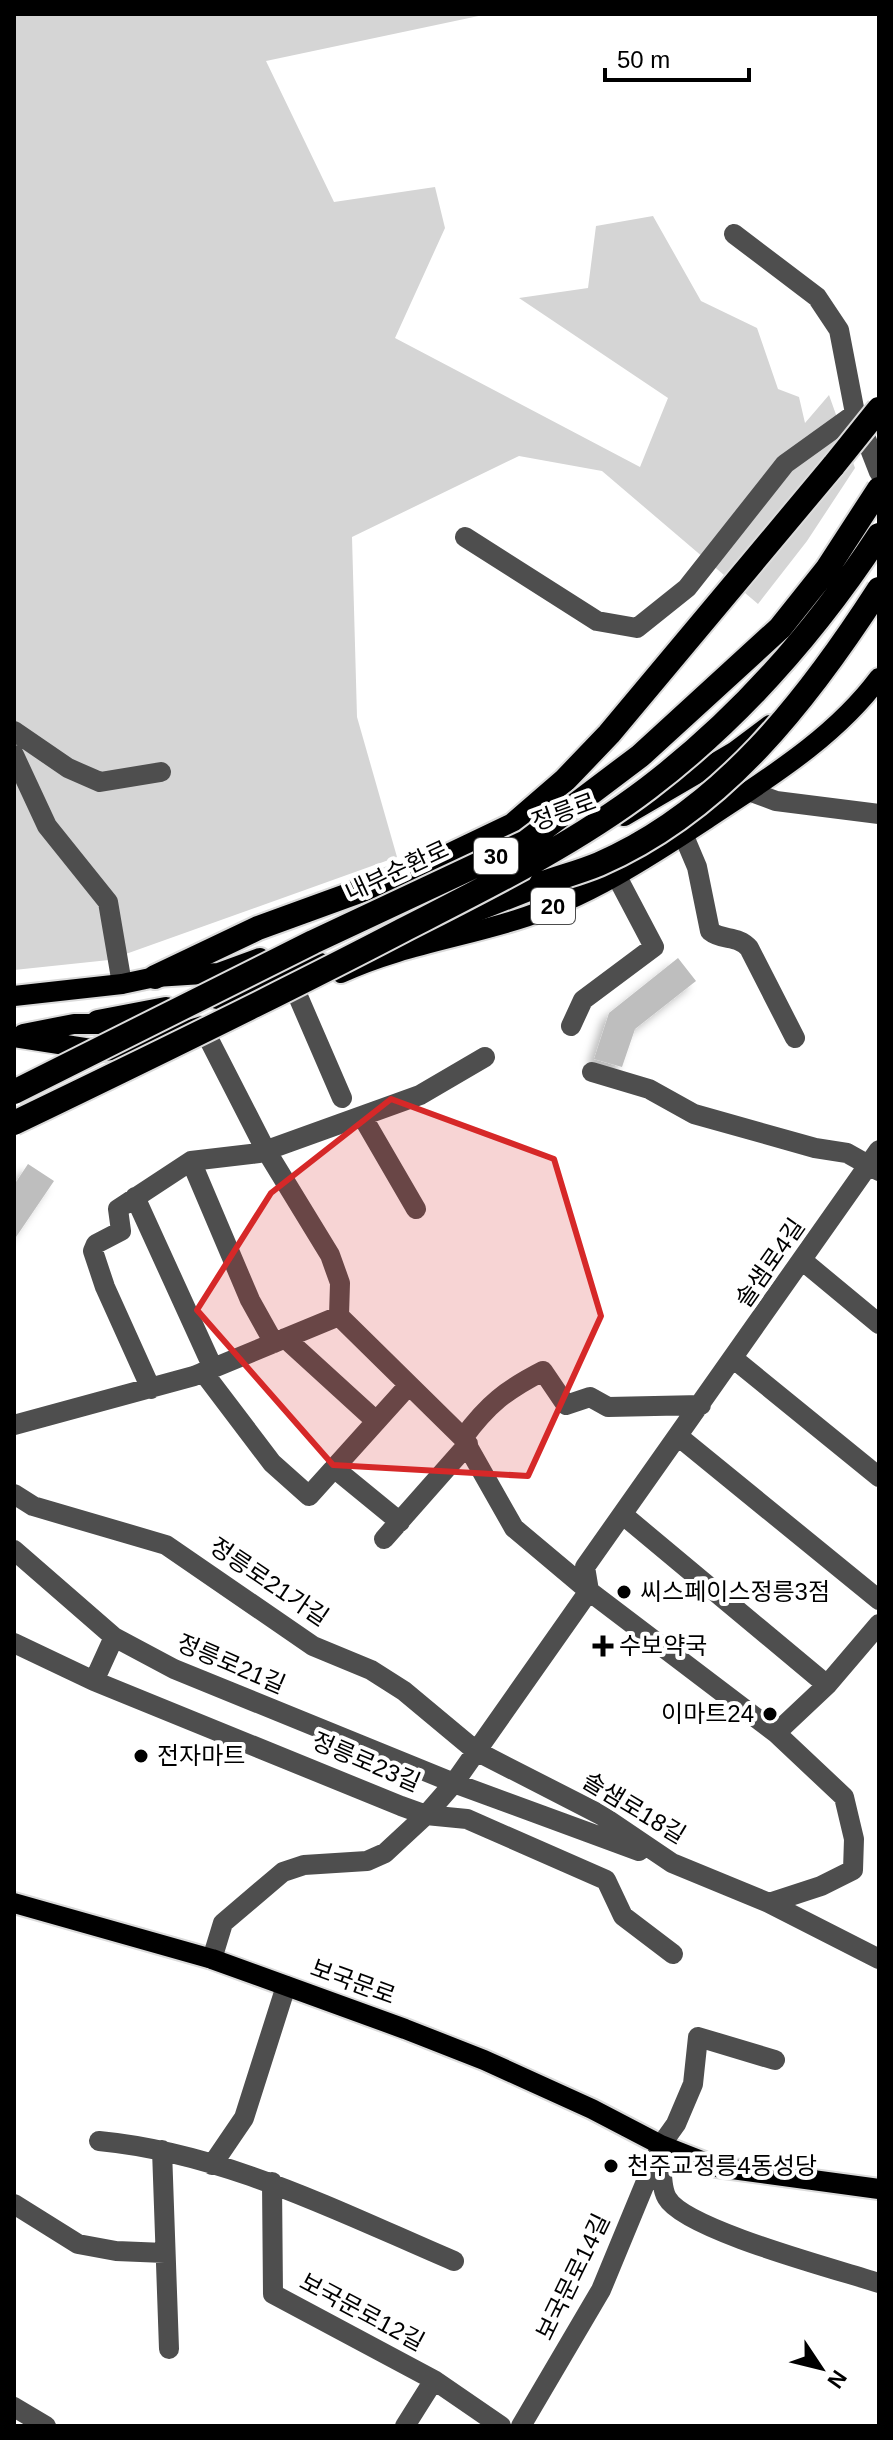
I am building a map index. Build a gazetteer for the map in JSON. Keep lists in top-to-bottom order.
{
  "streets": {
    "highway": ["30", "내부순환로"],
    "main road": ["정릉로", "20", "보국문로"],
    "street": [
      "솔샘로4길",
      "정릉로21가길",
      "정릉로21길",
      "정릉로23길",
      "솔샘로18길",
      "보국문로14길",
      "보국문로12길"
    ]
  },
  "crossings": [
    ["정릉로21가길", "솔샘로18길"],
    ["정릉로21길", "솔샘로18길"],
    ["보국문로", "보국문로14길"]
  ],
  "places": {
    "other": [
      "씨스페이스정릉3점",
      "이마트24",
      "전자마트",
      "천주교정릉4동성당"
    ],
    "health": ["수보약국"]
  },
  "scale_bar": "50 m",
  "north": "bottom right"
}
